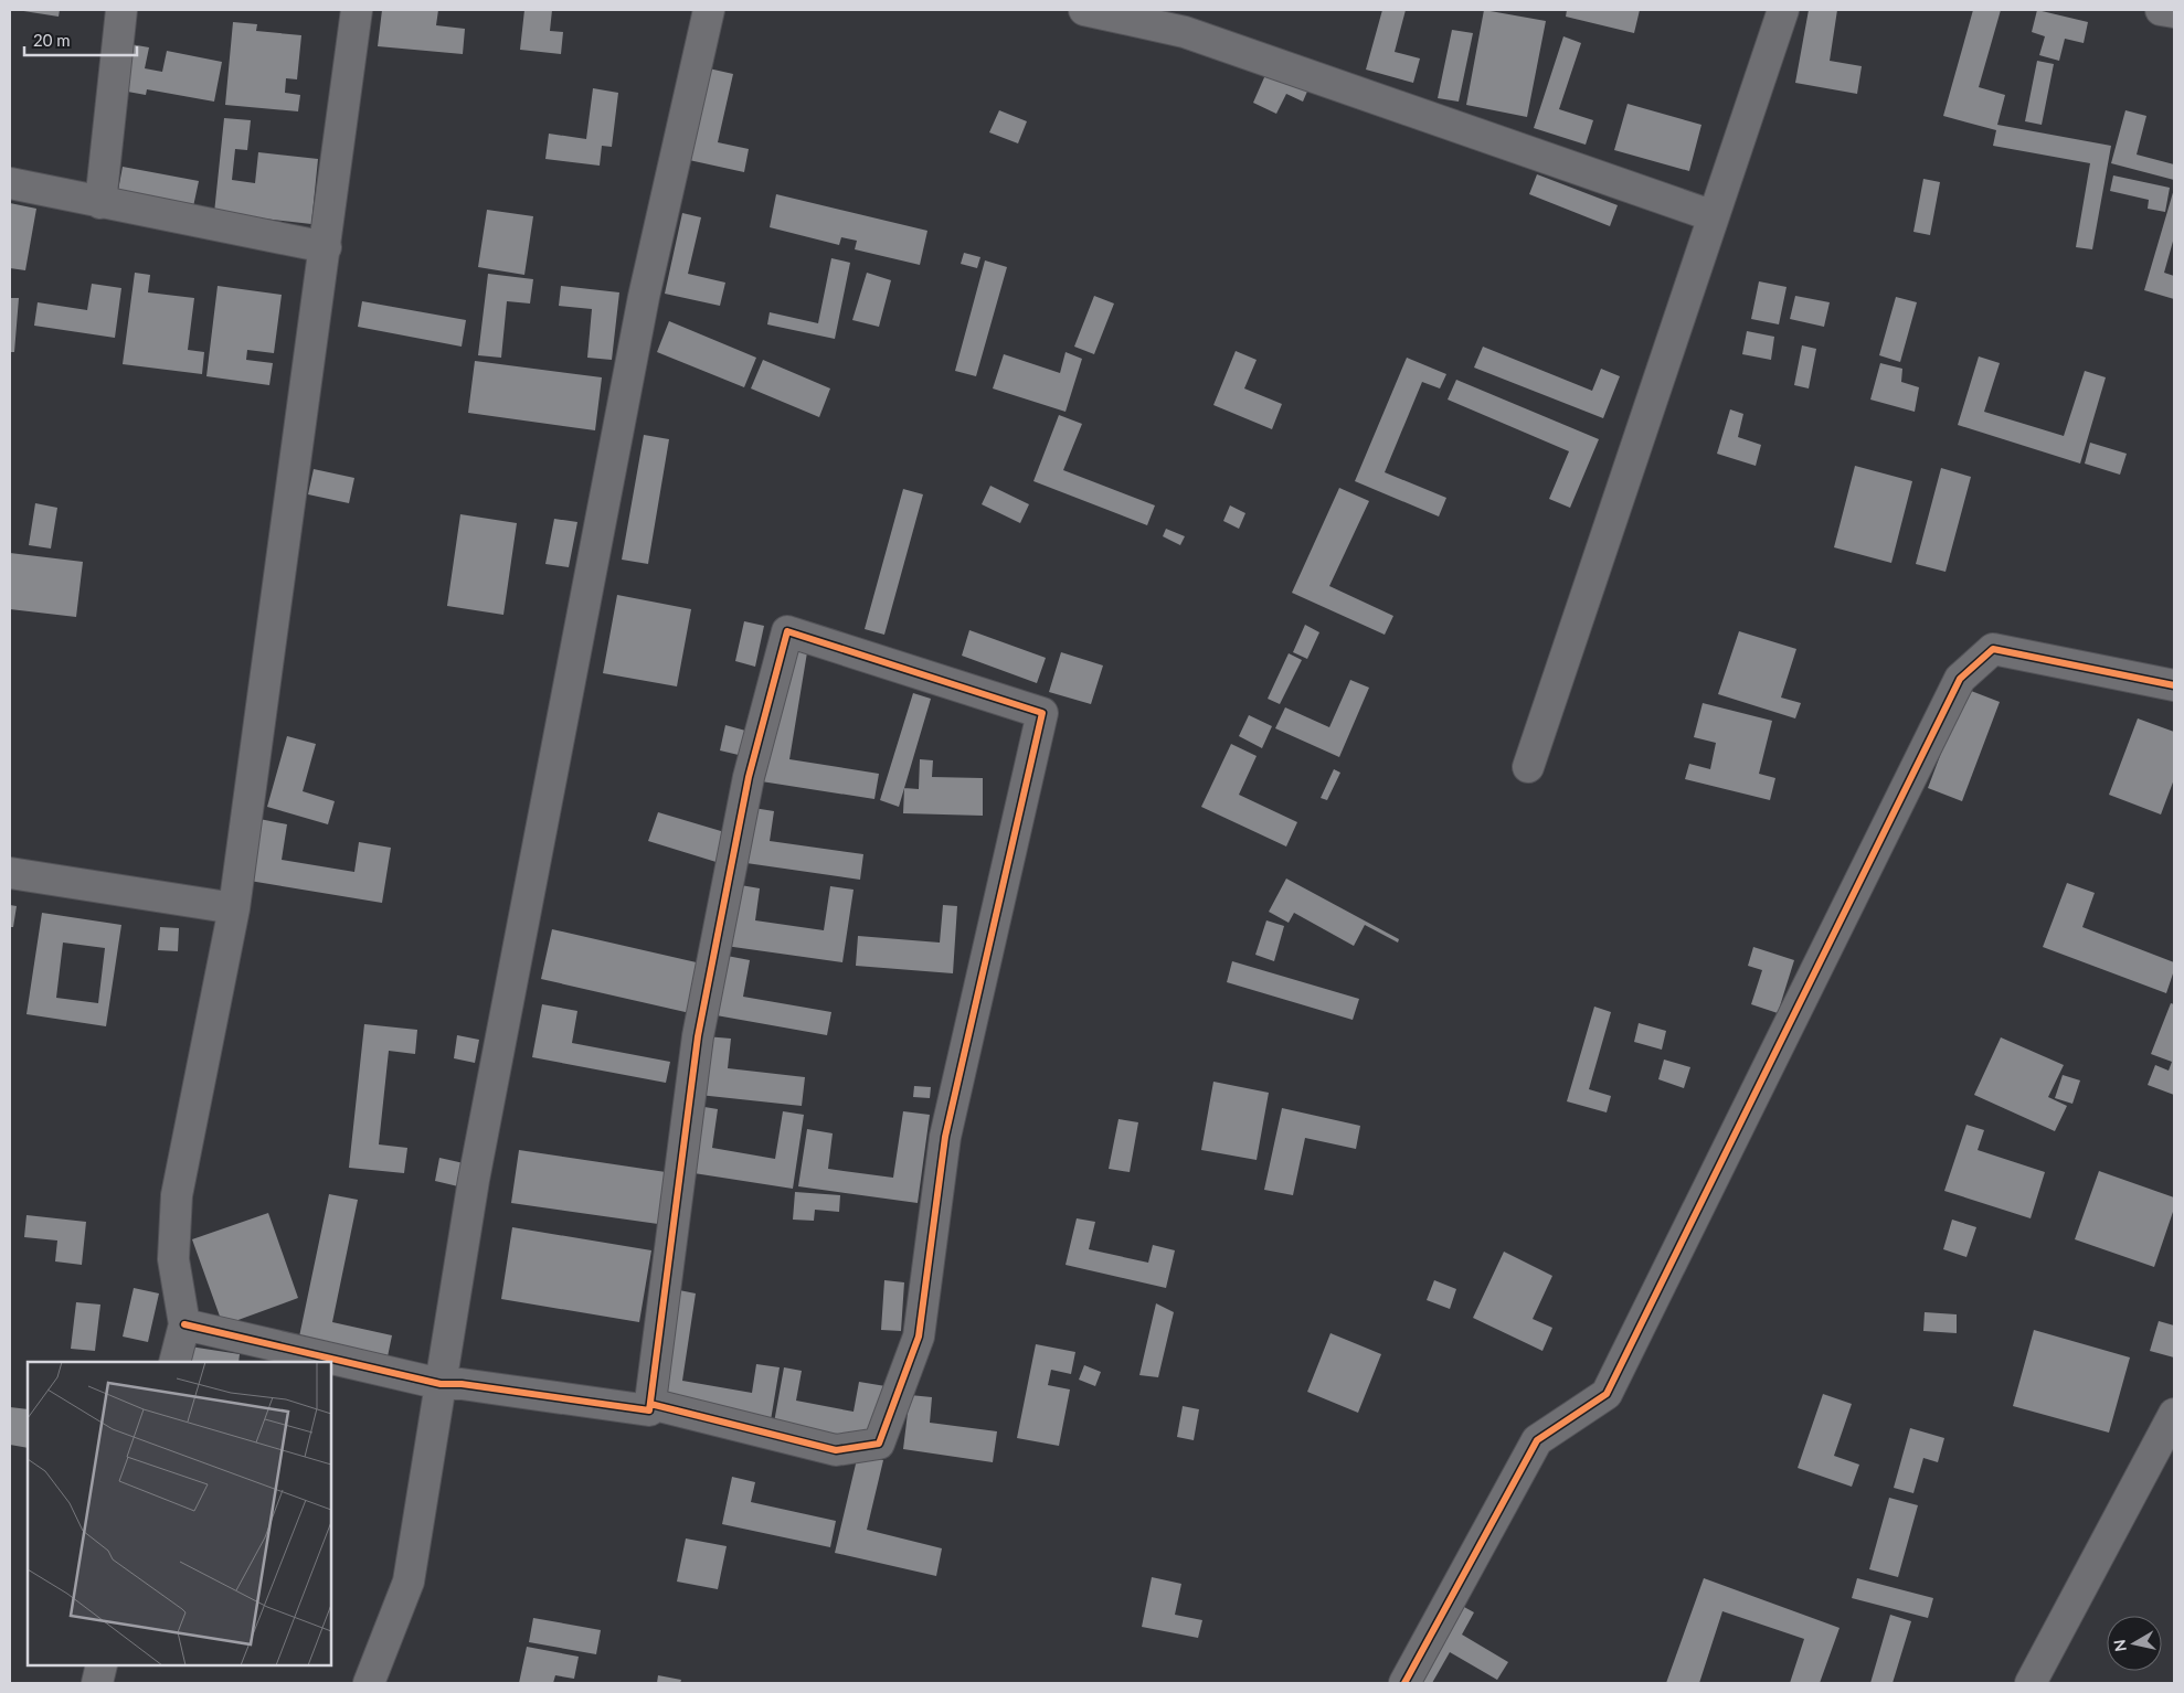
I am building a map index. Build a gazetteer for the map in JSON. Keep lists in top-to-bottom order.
{
  "scale_bar": "20 m",
  "north": "left"
}
